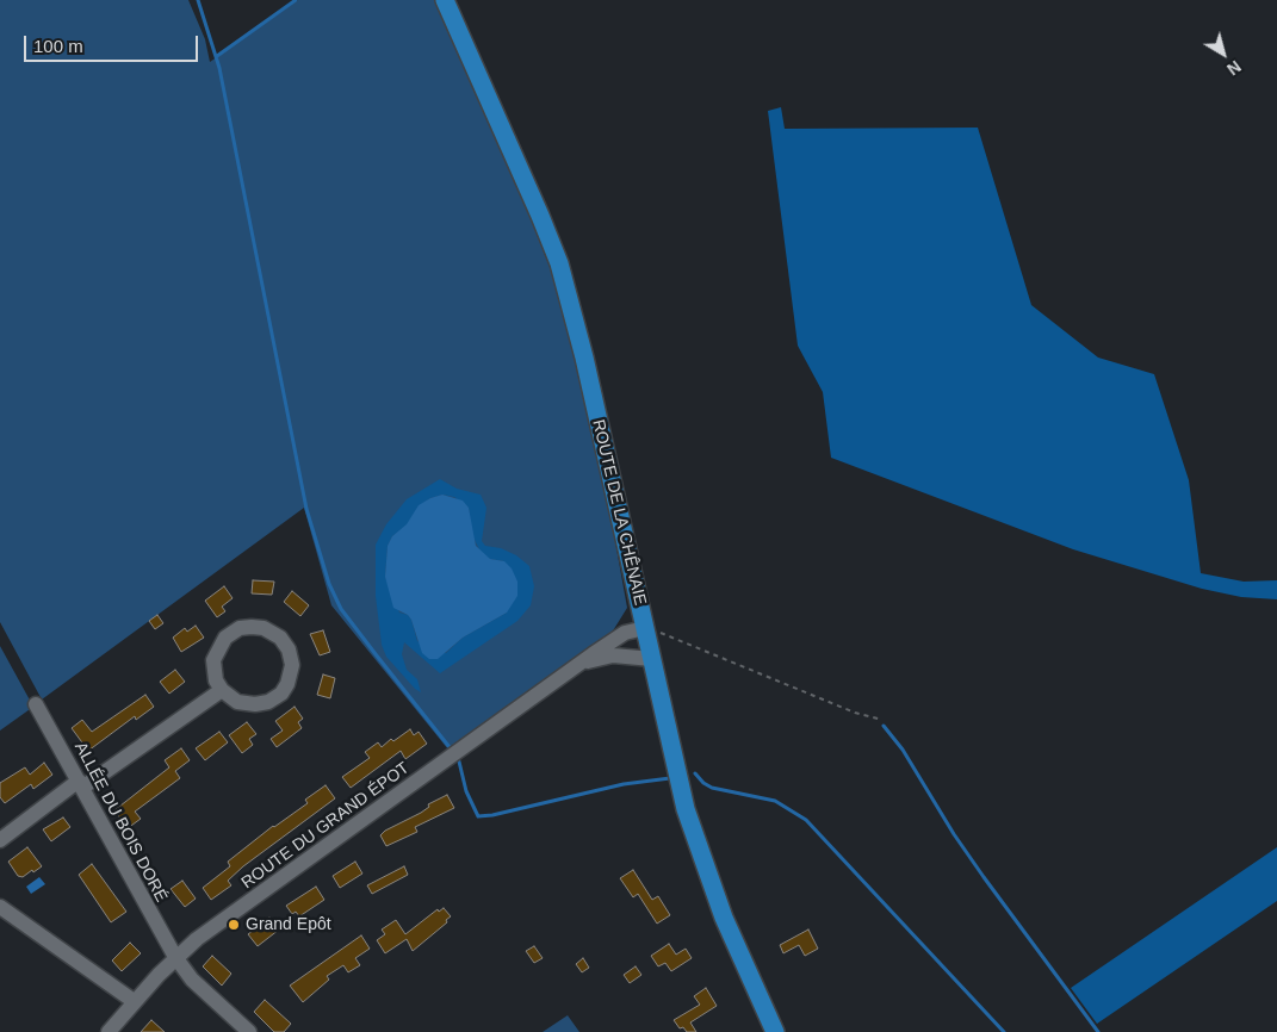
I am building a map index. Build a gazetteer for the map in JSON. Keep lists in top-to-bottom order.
{
  "streets": {
    "main road": ["ROUTE DE LA CHÊNAIE"],
    "street": ["ALLÉE DU BOIS DORÉ", "ROUTE DU GRAND ÉPOT"]
  },
  "crossings": [
    ["ROUTE DE LA CHÊNAIE", "ROUTE DU GRAND ÉPOT"],
    ["ALLÉE DU BOIS DORÉ", "ROUTE DU GRAND ÉPOT"]
  ],
  "places": ["Grand Epôt"],
  "scale_bar": "100 m",
  "north": "bottom right"
}
